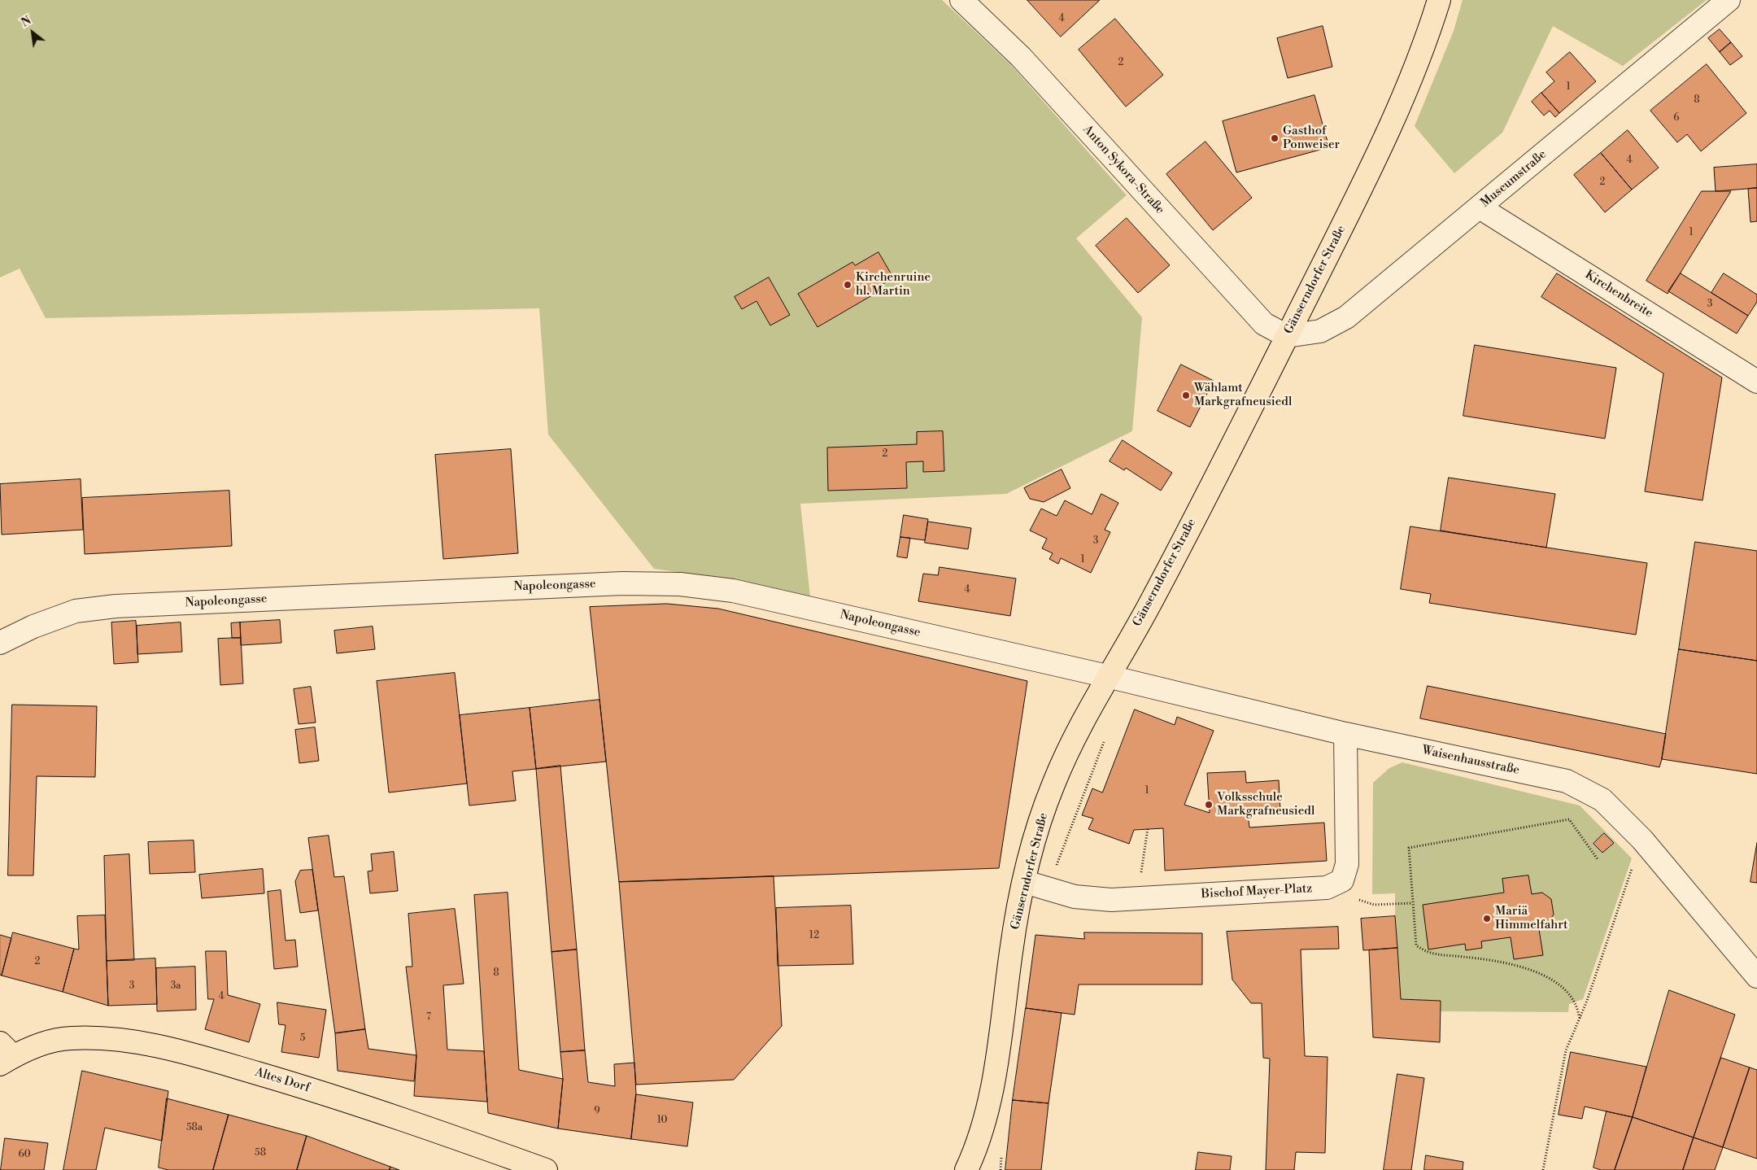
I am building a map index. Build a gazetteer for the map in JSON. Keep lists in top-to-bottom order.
{
  "streets": {
    "main road": ["Gänserndorfer Straße", "Altes Dorf"],
    "street": [
      "Anton Sykora-Straße",
      "Museumstraße",
      "Kirchenbreite",
      "Napoleongasse",
      "Waisenhausstraße",
      "Bischof Mayer-Platz"
    ]
  },
  "crossings": [
    ["Anton Sykora-Straße", "Museumstraße"],
    ["Anton Sykora-Straße", "Gänserndorfer Straße"],
    ["Museumstraße", "Gänserndorfer Straße"],
    ["Museumstraße", "Kirchenbreite"],
    ["Gänserndorfer Straße", "Napoleongasse"],
    ["Gänserndorfer Straße", "Waisenhausstraße"],
    ["Gänserndorfer Straße", "Bischof Mayer-Platz"],
    ["Napoleongasse", "Waisenhausstraße"],
    ["Waisenhausstraße", "Bischof Mayer-Platz"]
  ],
  "places": [
    "Gasthof Ponweiser",
    "Kirchenruine hl. Martin",
    "Wählamt Markgrafneusiedl",
    "Volksschule Markgrafneusiedl",
    "Mariä Himmelfahrt"
  ],
  "house_numbers": [
    "4",
    "2",
    "1",
    "8",
    "6",
    "4",
    "2",
    "1",
    "3",
    "2",
    "3",
    "1",
    "4",
    "1",
    "12",
    "2",
    "8",
    "3",
    "3a",
    "4",
    "7",
    "5",
    "9",
    "10",
    "58a",
    "58",
    "60"
  ],
  "north": "top left"
}
